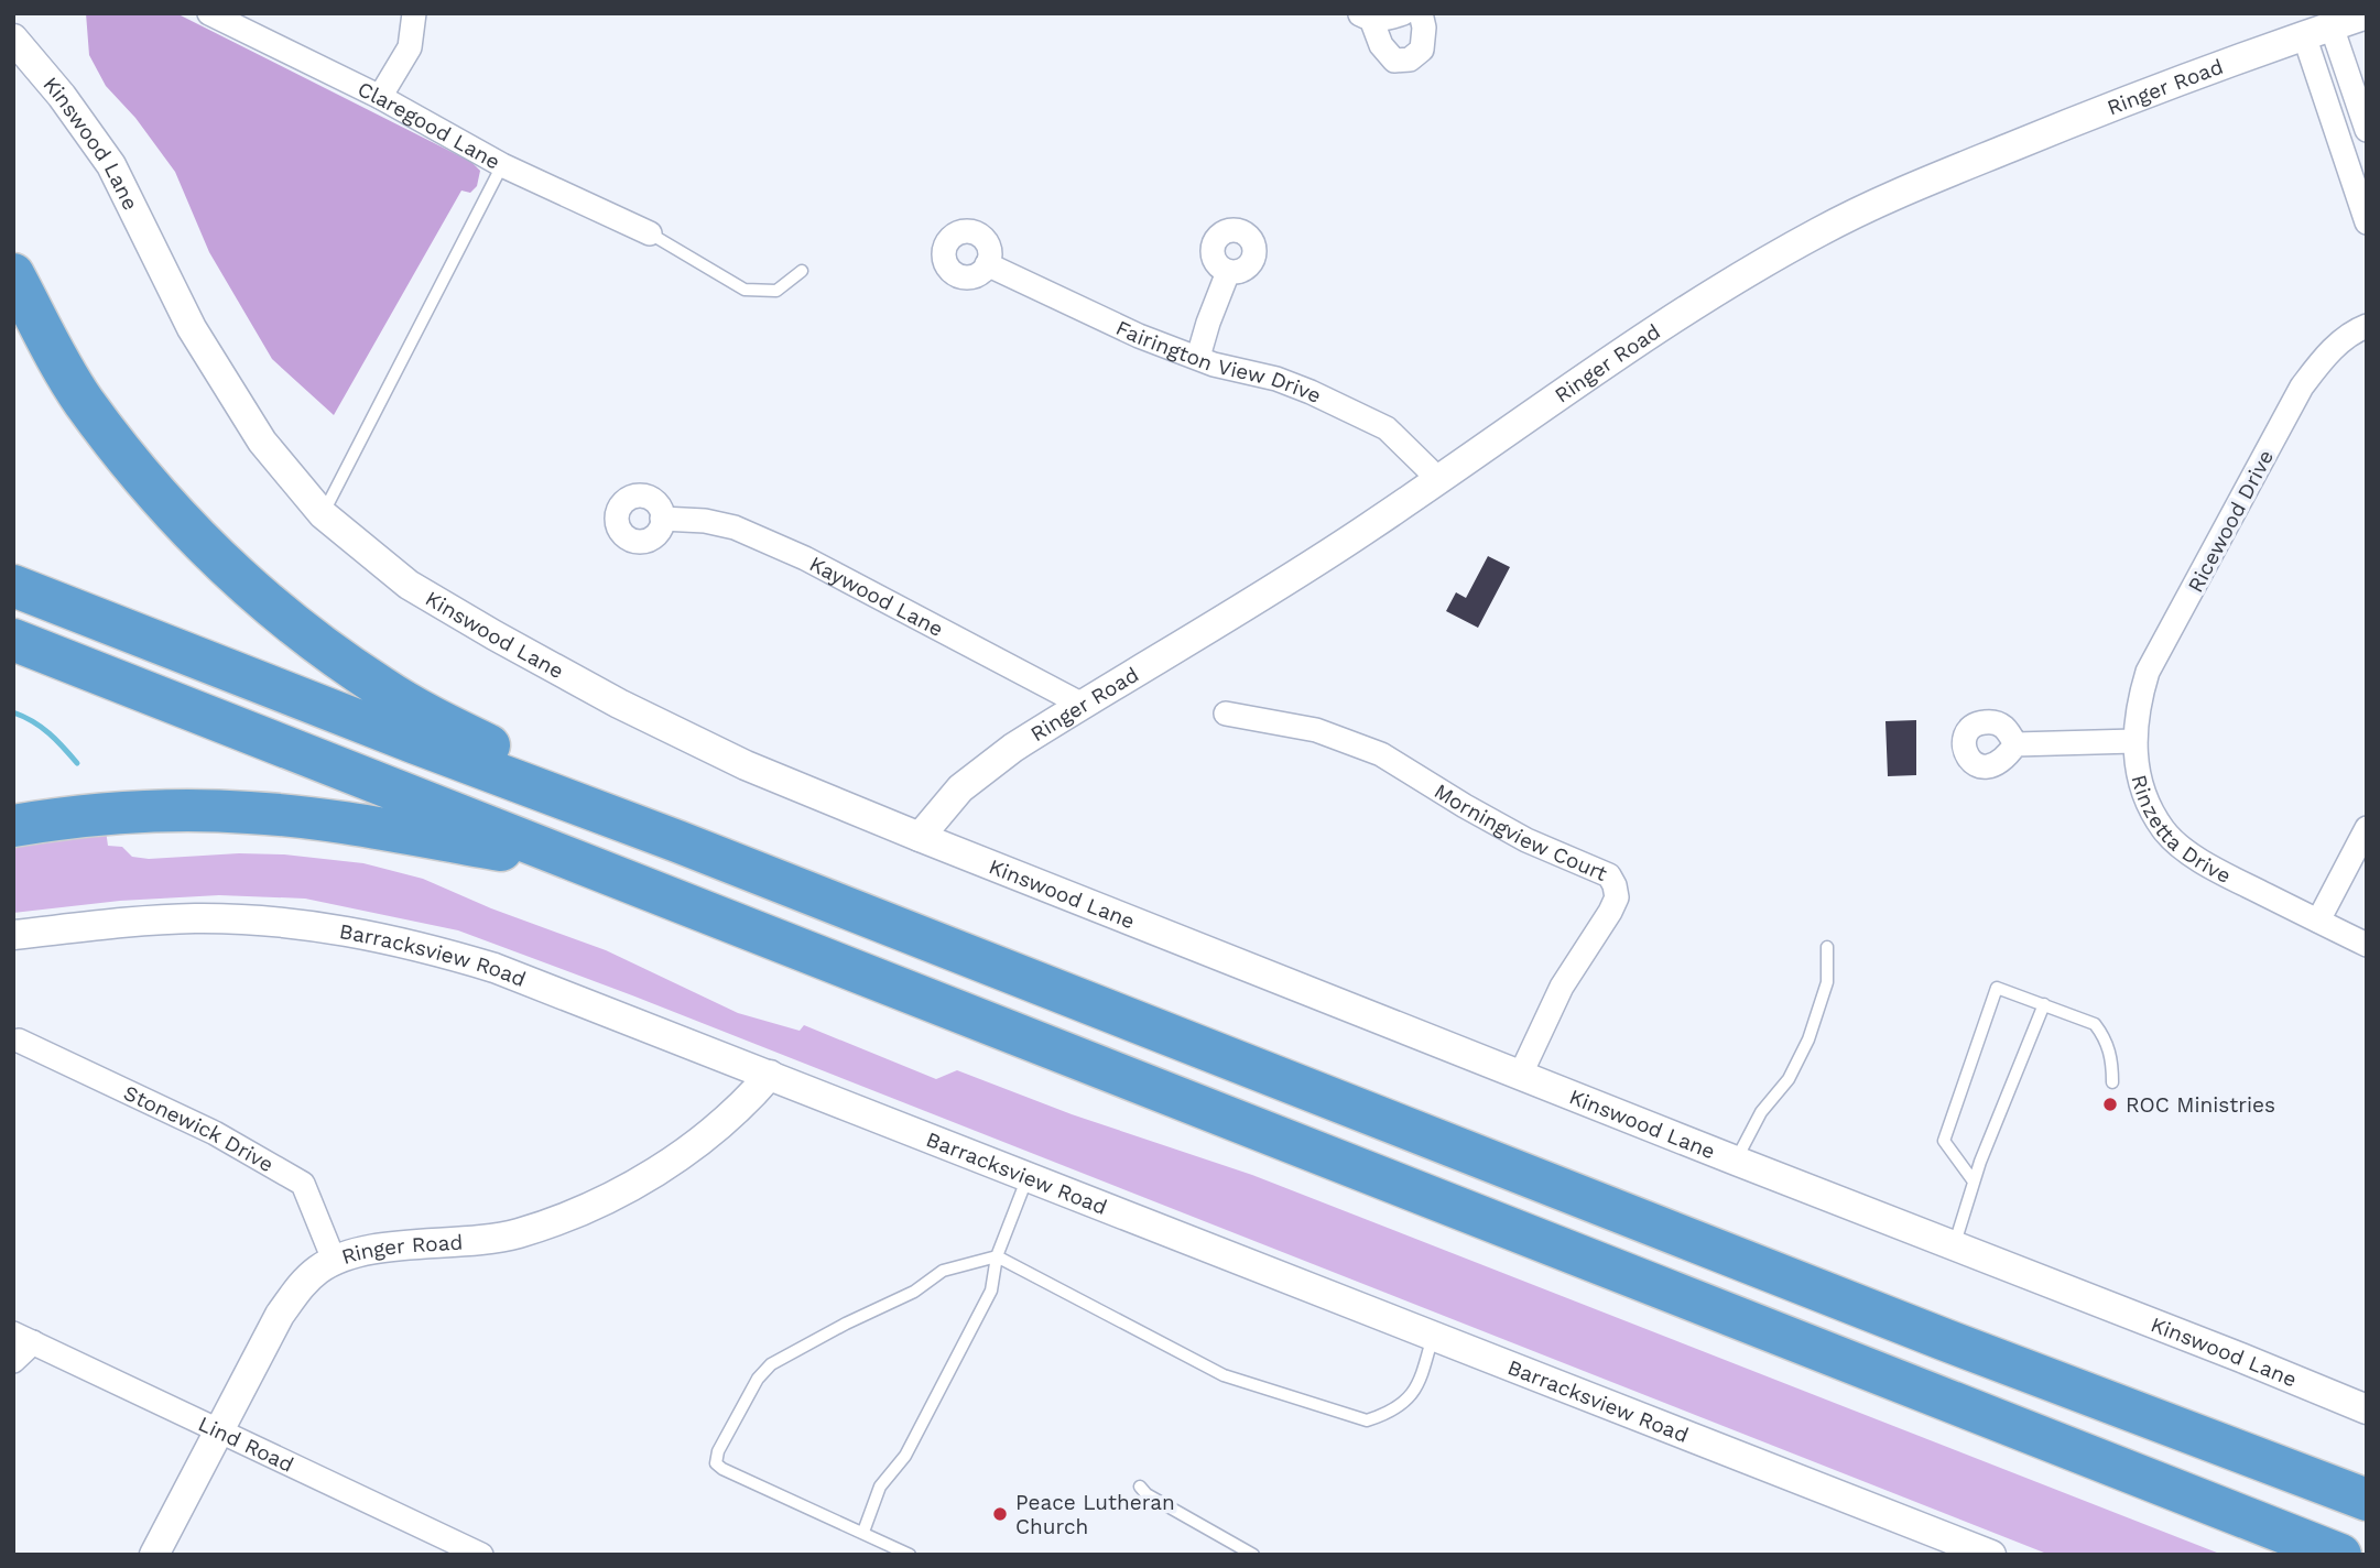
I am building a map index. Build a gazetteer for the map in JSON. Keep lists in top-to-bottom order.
{
  "streets": {
    "street": [
      "Ringer Road",
      "Claregood Lane",
      "Kinswood Lane",
      "Fairington View Drive",
      "Ricewood Drive",
      "Kaywood Lane",
      "Rinzetta Drive",
      "Morningview Court",
      "Barracksview Road",
      "Stonewick Drive",
      "Lind Road"
    ]
  },
  "crossings": [
    ["Ringer Road", "Kinswood Lane"],
    ["Ringer Road", "Fairington View Drive"],
    ["Ringer Road", "Kaywood Lane"],
    ["Ringer Road", "Barracksview Road"],
    ["Ringer Road", "Stonewick Drive"],
    ["Ringer Road", "Lind Road"],
    ["Kinswood Lane", "Morningview Court"],
    ["Ricewood Drive", "Rinzetta Drive"]
  ],
  "places": ["ROC Ministries", "Peace Lutheran Church"]
}
